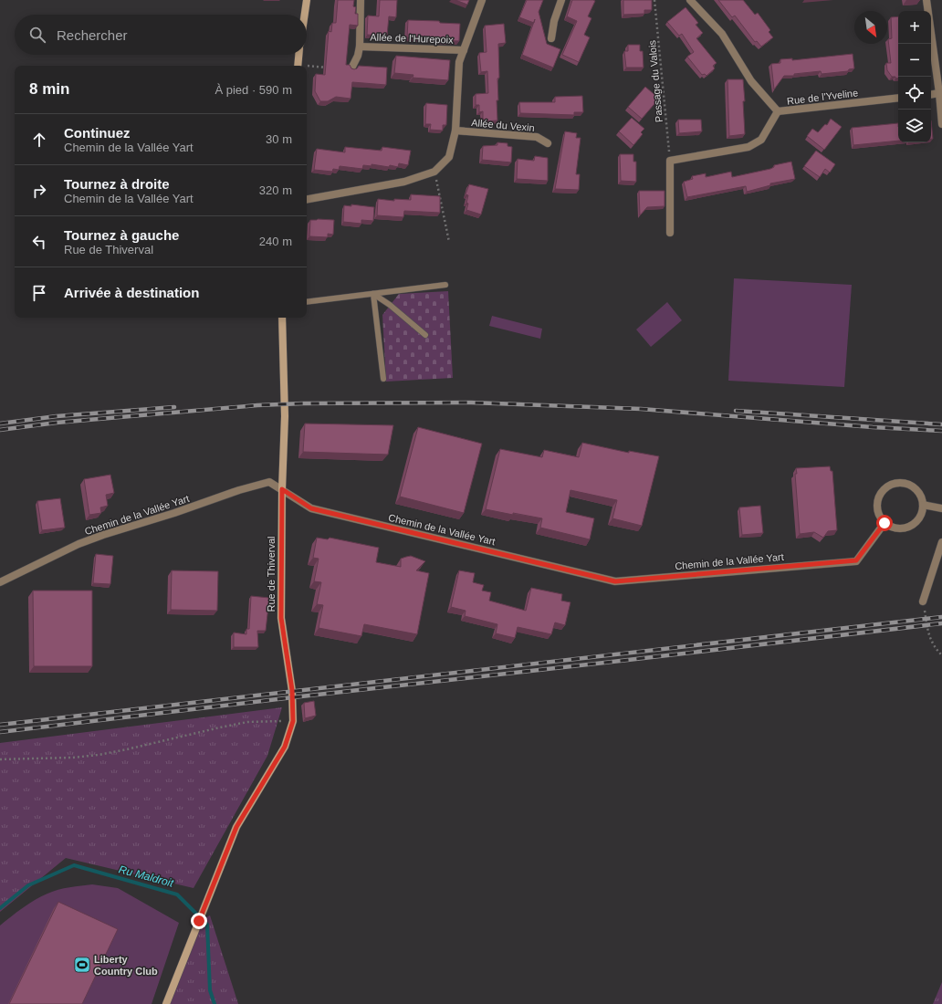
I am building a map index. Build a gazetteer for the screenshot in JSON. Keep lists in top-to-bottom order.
{
  "streets": {
    "street": [
      "Allée de l'Hurepoix",
      "Rue de l'Yveline",
      "Allée du Vexin",
      "Chemin de la Vallée Yart",
      "Rue de Thiverval"
    ],
    "path": ["Passage du Valois"]
  },
  "crossings": [
    ["Chemin de la Vallée Yart", "Rue de Thiverval"]
  ],
  "water": ["Ru Maldroit"],
  "places": {
    "sports": ["Liberty Country Club"]
  },
  "north": "bottom right",
  "page": {
    "map_buttons": ["+", "−"],
    "search": "Rechercher",
    "heading": ["8 min", "À pied · 590 m"],
    "list": [
      ["Continuez", "Chemin de la Vallée Yart", "30 m"],
      ["Tournez à droite", "Chemin de la Vallée Yart", "320 m"],
      ["Tournez à gauche", "Rue de Thiverval", "240 m"],
      "Arrivée à destination"
    ]
  }
}
